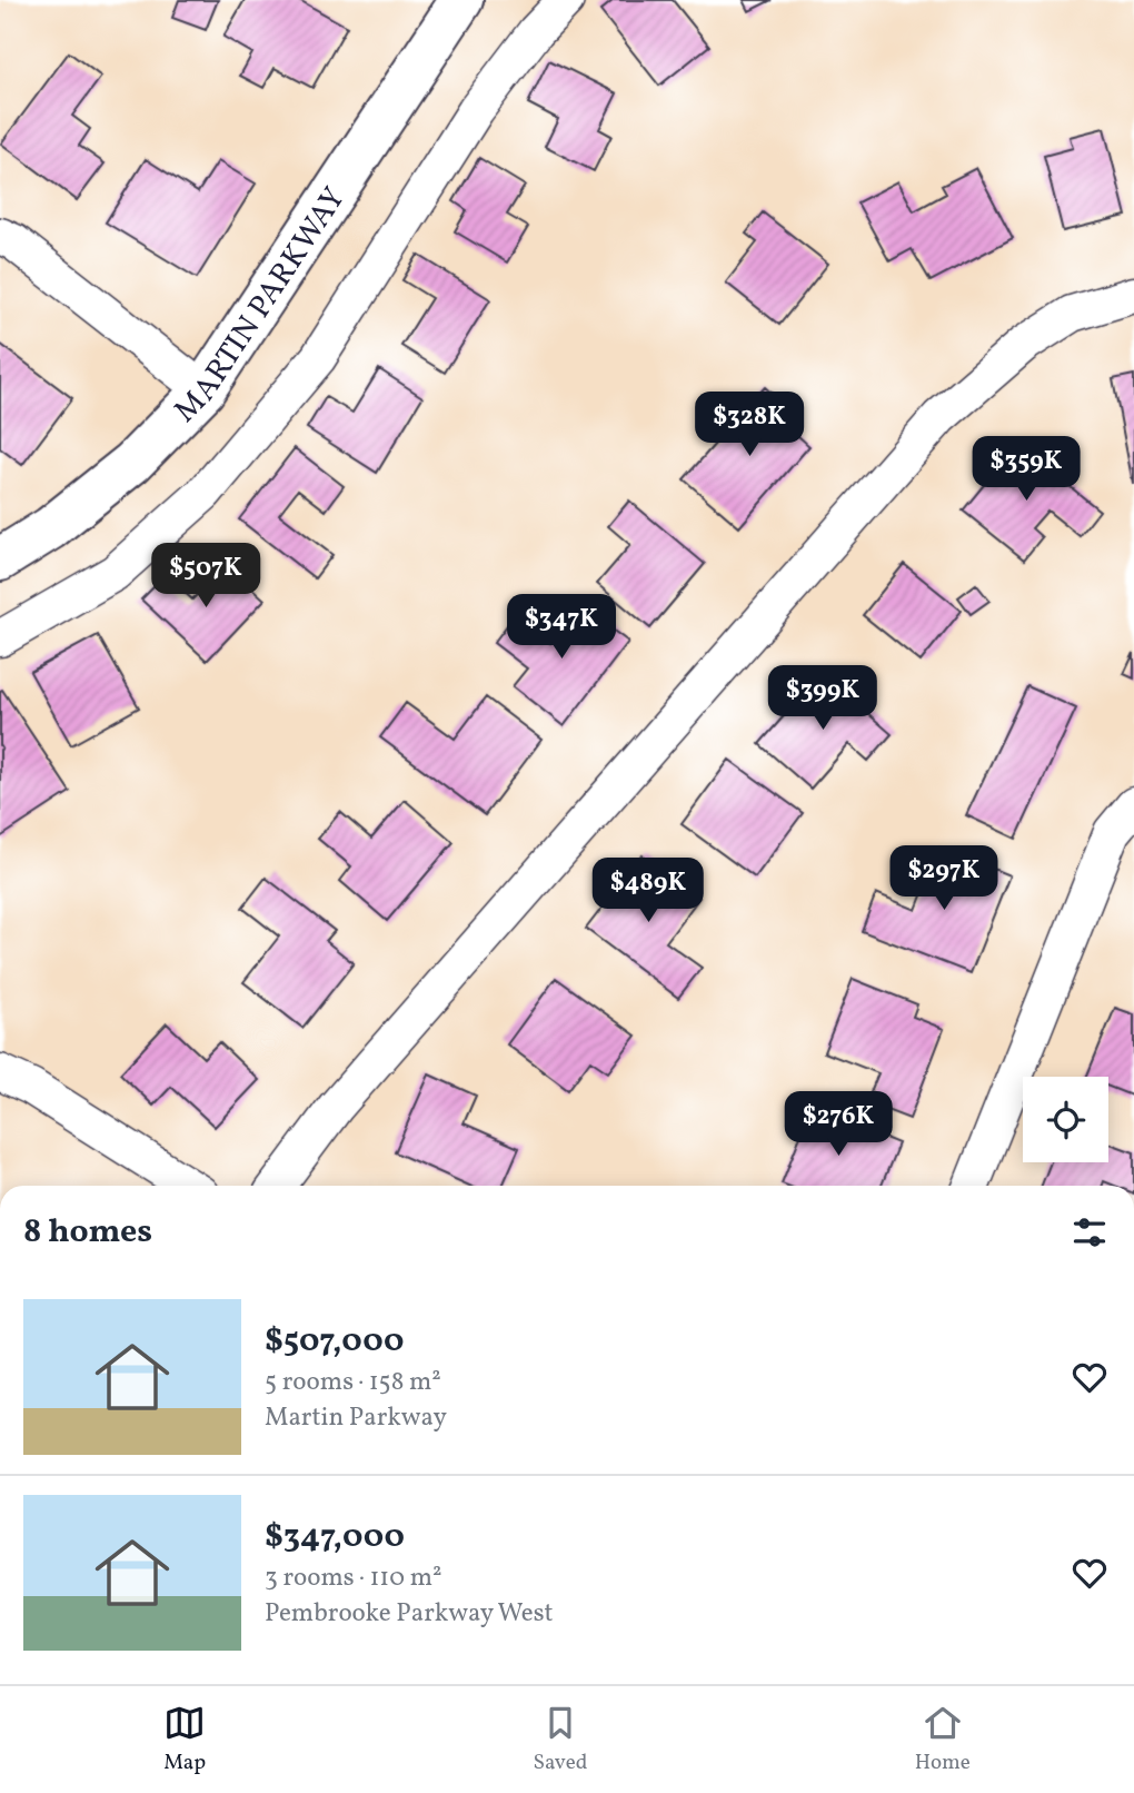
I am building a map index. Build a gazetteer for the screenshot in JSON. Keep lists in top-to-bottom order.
{
  "streets": {
    "street": ["MARTIN PARKWAY"]
  },
  "page": {
    "price": [
      "$328K",
      "$359K",
      "$507K",
      "$347K",
      "$399K",
      "$297K",
      "$489K",
      "$276K"
    ],
    "heading": "8 homes",
    "list": [
      {
        "name": "$507,000",
        "note": "5 rooms · 158 m² · Martin Parkway"
      },
      {
        "name": "$347,000",
        "note": "3 rooms · 110 m² · Pembrooke Parkway West"
      }
    ],
    "tabs": ["Map", "Saved", "Home"]
  }
}
